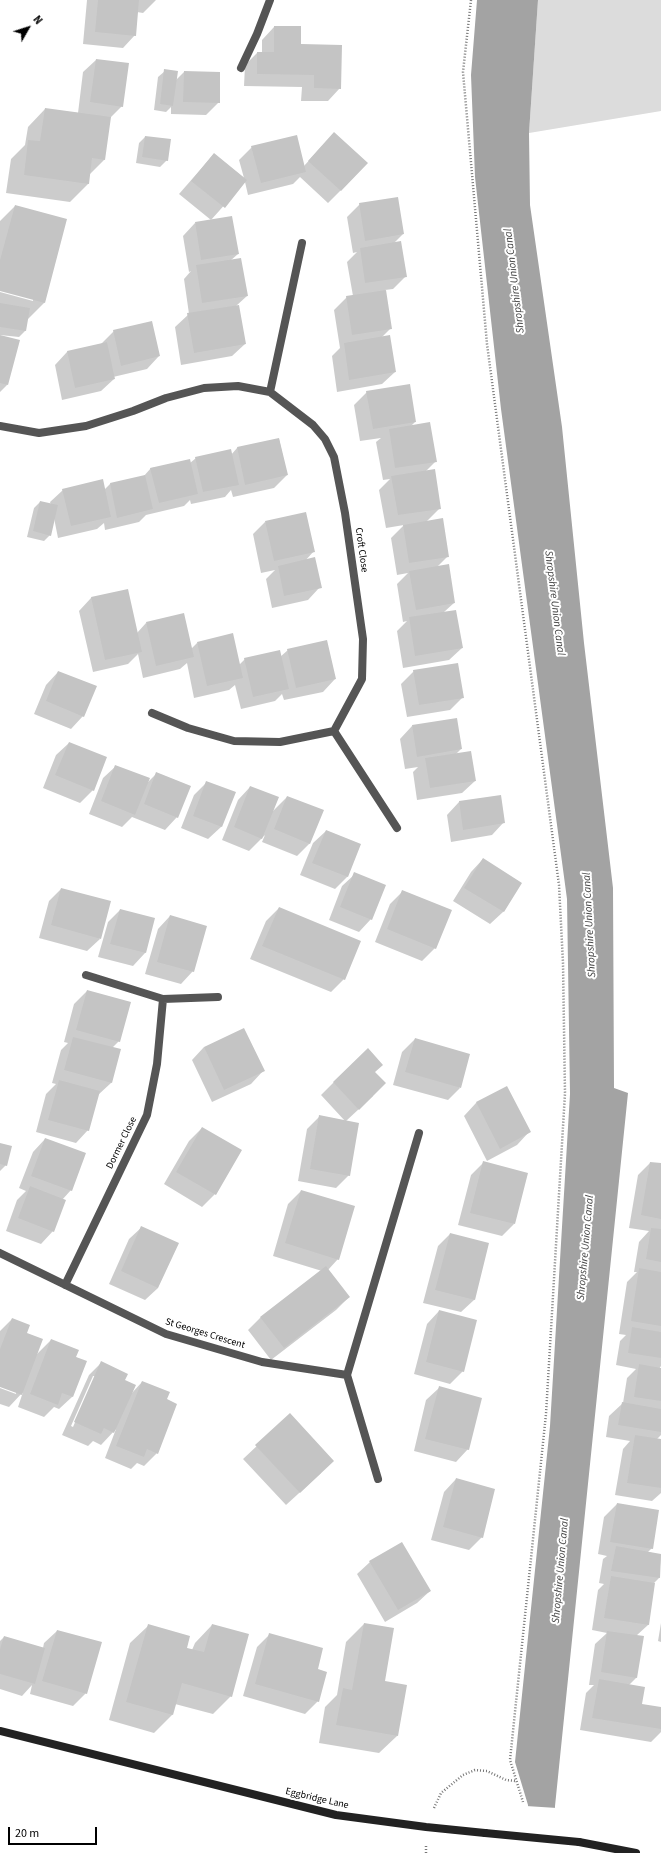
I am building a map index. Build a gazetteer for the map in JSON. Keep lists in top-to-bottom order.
{
  "streets": {
    "street": [
      "Croft Close",
      "Dormer Close",
      "St Georges Crescent",
      "Eggbridge Lane"
    ]
  },
  "crossings": [
    ["Dormer Close", "St Georges Crescent"]
  ],
  "water": ["Shropshire Union Canal"],
  "scale_bar": "20 m",
  "north": "top right"
}
